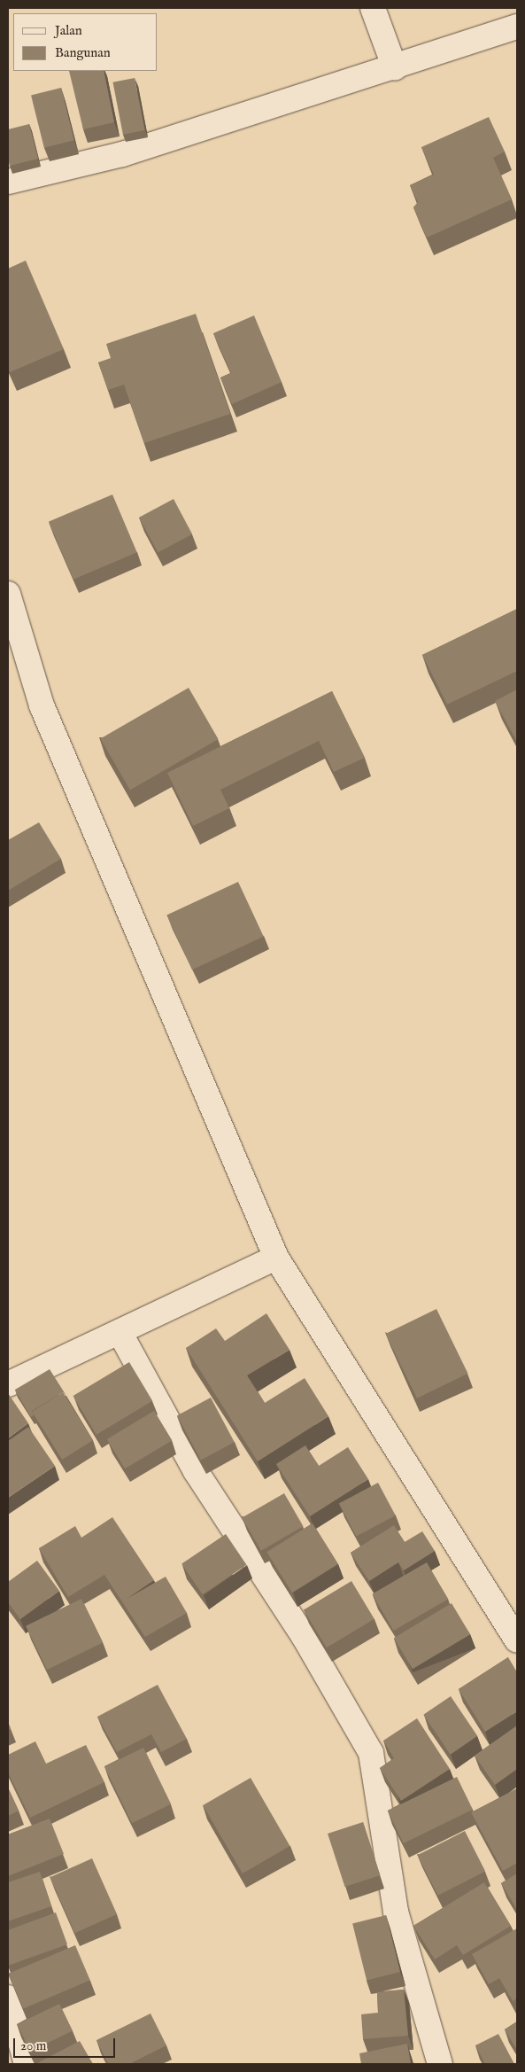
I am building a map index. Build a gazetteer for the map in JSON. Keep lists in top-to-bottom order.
{
  "legend": ["Jalan", "Bangunan"],
  "scale_bar": "20 m"
}
